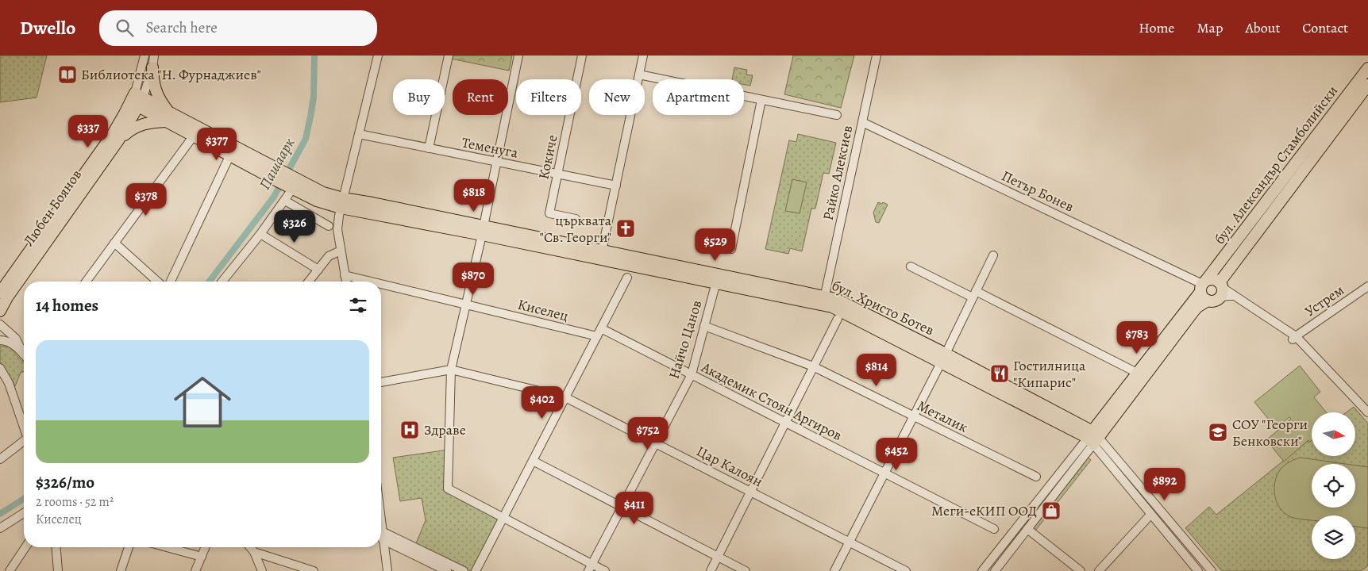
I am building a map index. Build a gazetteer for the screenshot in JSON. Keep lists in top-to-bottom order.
{
  "streets": {
    "main road": ["бул. Александър Стамболийски", "Любен Боянов", "бул. Христо Ботев"],
    "street": [
      "Теменуга",
      "Кокиче",
      "Райко Алексиев",
      "Петър Бонев",
      "Устрем",
      "Киселец",
      "Найчо Цанов",
      "Академик Стоян Аргиров",
      "Металик",
      "Цар Калоян"
    ]
  },
  "crossings": [
    ["Теменуга", "Кокиче"],
    ["бул. Александър Стамболийски", "Петър Бонев"],
    ["бул. Александър Стамболийски", "бул. Христо Ботев"],
    ["Райко Алексиев", "Петър Бонев"],
    ["Райко Алексиев", "бул. Христо Ботев"],
    ["Любен Боянов", "бул. Христо Ботев"],
    ["бул. Христо Ботев", "Найчо Цанов"],
    ["Киселец", "Академик Стоян Аргиров"],
    ["Найчо Цанов", "Академик Стоян Аргиров"],
    ["Найчо Цанов", "Металик"],
    ["Найчо Цанов", "Цар Калоян"]
  ],
  "water": ["Пашаарк"],
  "places": {
    "library": ["Библиотека \"Н. Фурнаджиев\""],
    "church": ["църквата \"Св. Георги\""],
    "restaurant": ["Гостилница \"Кипарис\""],
    "hospital": ["Здраве"],
    "school or university": ["СОУ \"Георги Бенковски\""],
    "shop": ["Меги-еКИП ООД"]
  },
  "north": "right",
  "page": {
    "header": "Dwello",
    "search": "Search here",
    "nav": [
      "Home",
      "Map",
      "About",
      "Contact"
    ],
    "chip": [
      "Buy",
      "Rent",
      "Filters",
      "New",
      "Apartment"
    ],
    "price": [
      "$337",
      "$377",
      "$818",
      "$378",
      "$326",
      "$529",
      "$870",
      "$783",
      "$814",
      "$402",
      "$752",
      "$452",
      "$892",
      "$411"
    ],
    "heading": "14 homes",
    "list": [
      {
        "name": "$326/mo",
        "note": "2 rooms · 52 m² · Киселец"
      }
    ]
  }
}
